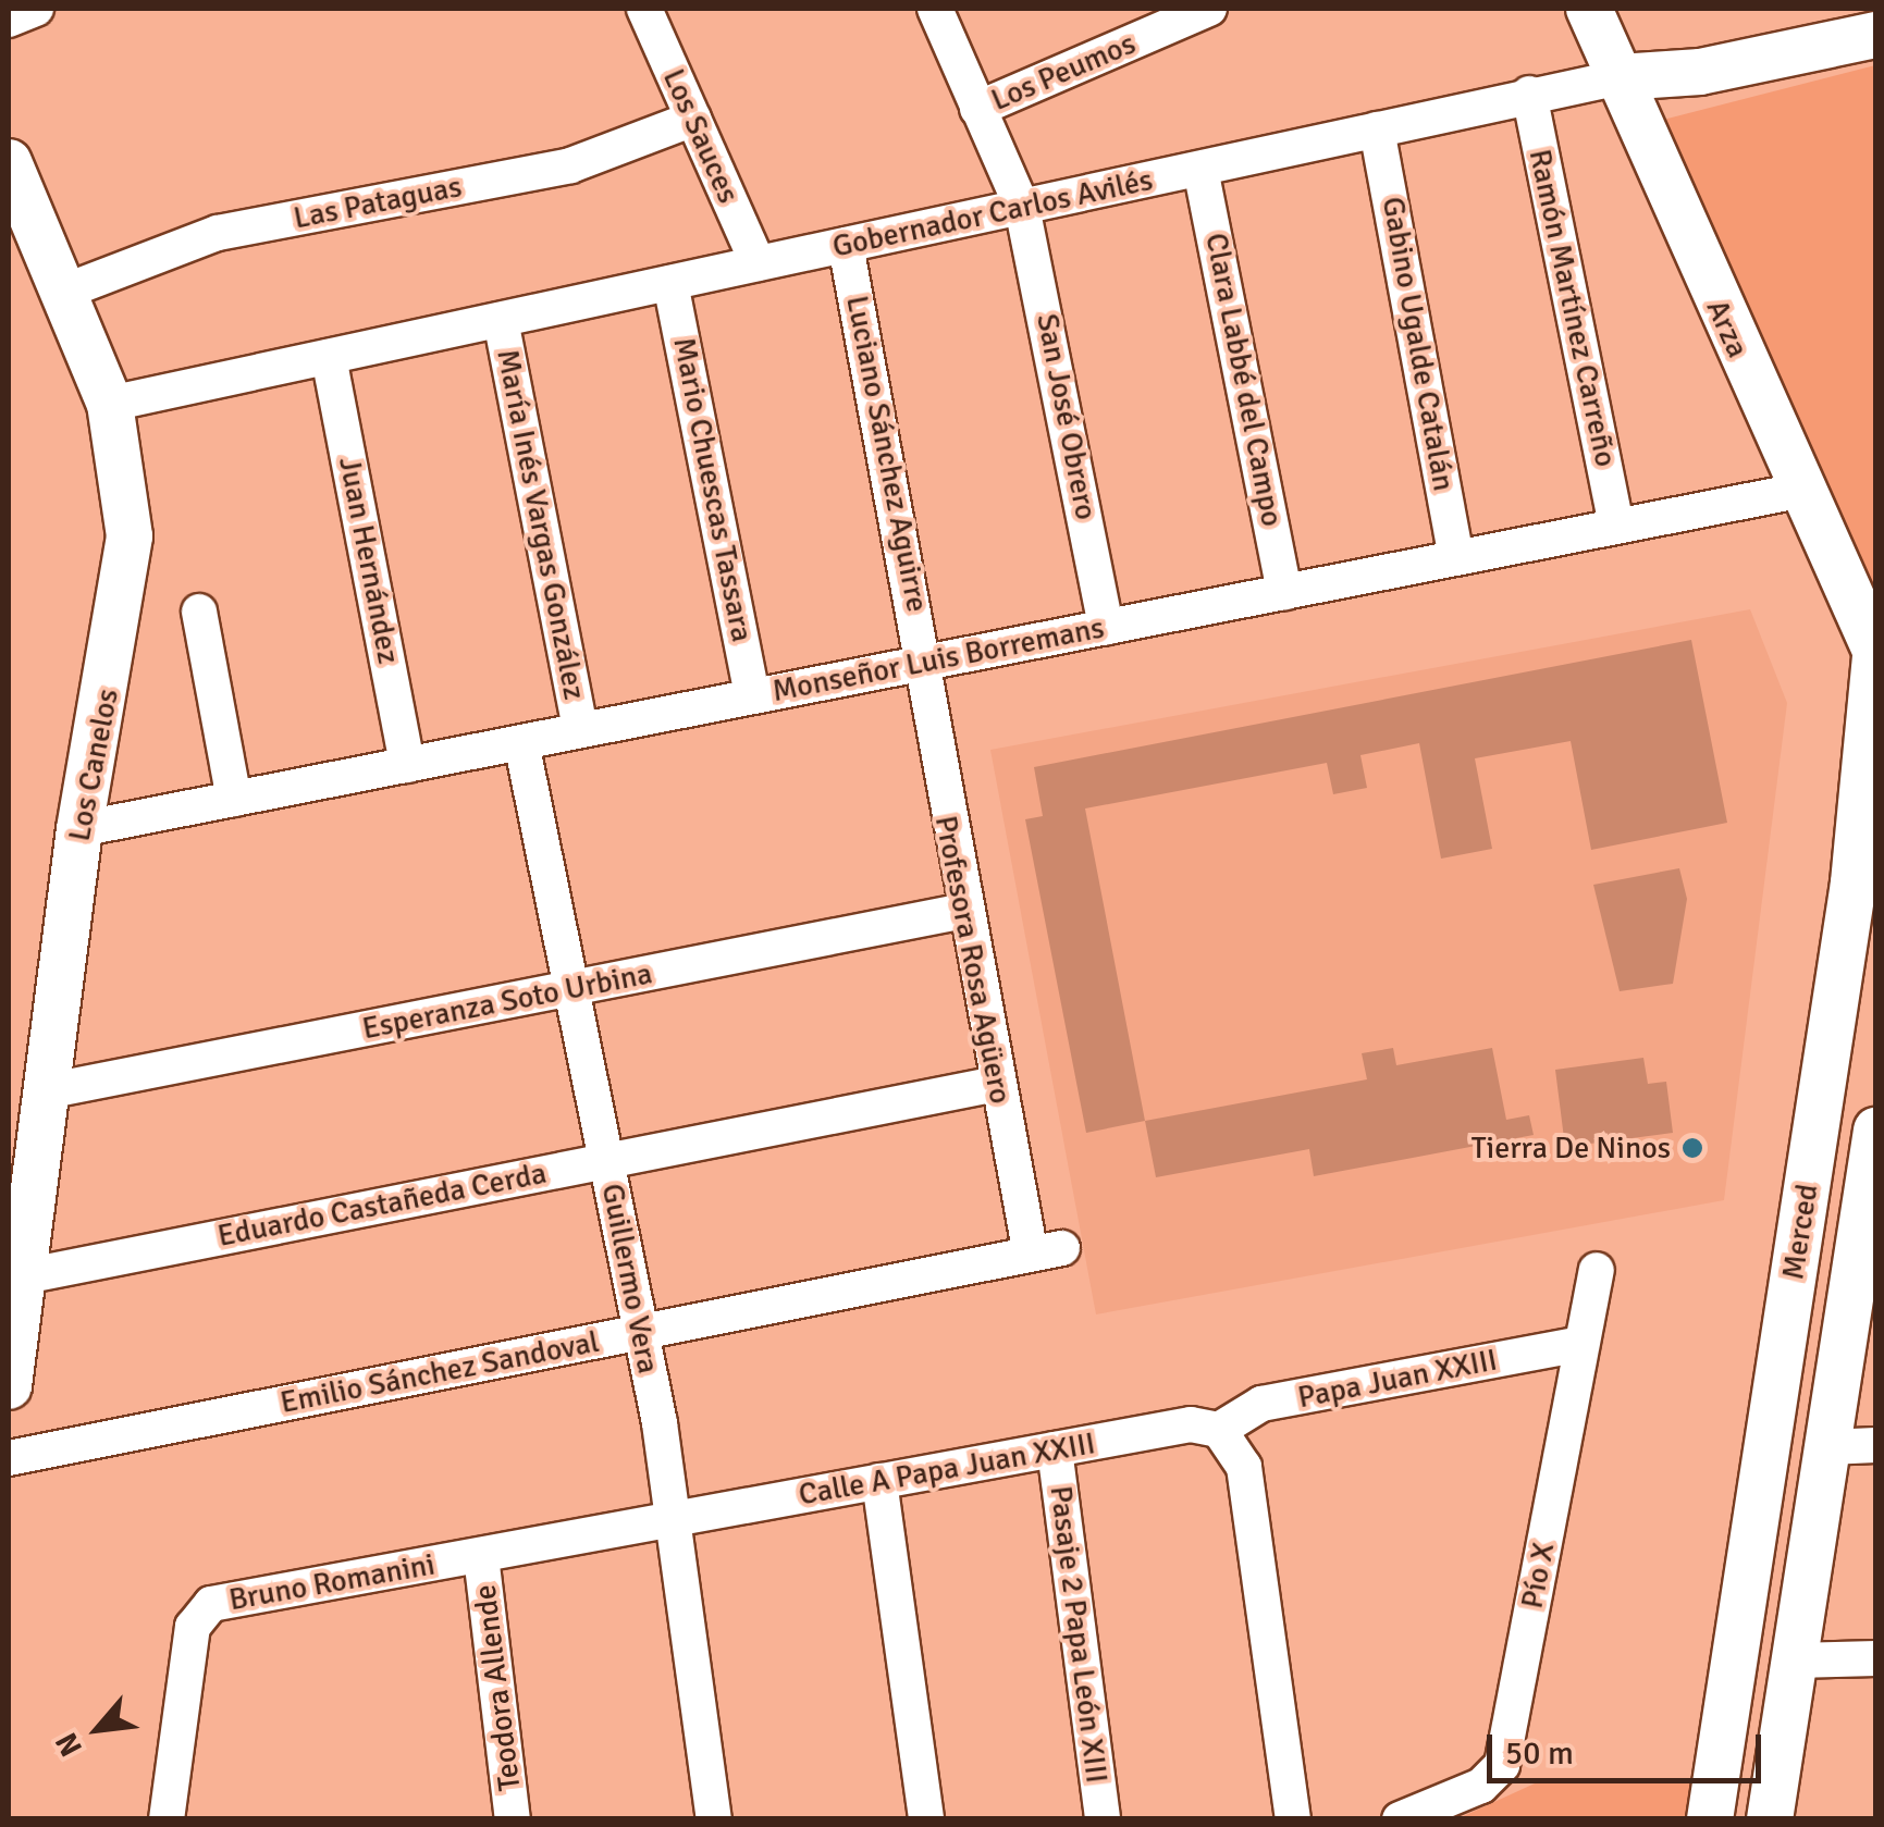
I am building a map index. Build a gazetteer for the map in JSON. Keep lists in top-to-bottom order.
{
  "streets": {
    "street": [
      "Los Peumos",
      "Los Sauces",
      "Las Pataguas",
      "Gobernador Carlos Avilés",
      "Ramón Martínez Carreño",
      "Arza",
      "Gabino Ugalde Catalán",
      "Clara Labbé del Campo",
      "San José Obrero",
      "Luciano Sánchez Aguirre",
      "Mario Chuescas Tassara",
      "María Inés Vargas González",
      "Juan Hernández",
      "Monseñor Luis Borremans",
      "Los Canelos",
      "Profesora Rosa Agüero",
      "Esperanza Soto Urbina",
      "Eduardo Castañeda Cerda",
      "Merced",
      "Guillermo Vera",
      "Emilio Sánchez Sandoval",
      "Papa Juan XXIII",
      "Calle A Papa Juan XXIII",
      "Pío X",
      "Bruno Romanini",
      "Pasaje 2 Papa León XIII",
      "Teodora Allende"
    ]
  },
  "crossings": [
    ["Los Peumos", "San José Obrero"],
    ["Los Sauces", "Las Pataguas"],
    ["Los Sauces", "Gobernador Carlos Avilés"],
    ["Las Pataguas", "Los Canelos"],
    ["Gobernador Carlos Avilés", "Ramón Martínez Carreño"],
    ["Gobernador Carlos Avilés", "Arza"],
    ["Gobernador Carlos Avilés", "Gabino Ugalde Catalán"],
    ["Gobernador Carlos Avilés", "Clara Labbé del Campo"],
    ["Gobernador Carlos Avilés", "San José Obrero"],
    ["Gobernador Carlos Avilés", "Luciano Sánchez Aguirre"],
    ["Gobernador Carlos Avilés", "Mario Chuescas Tassara"],
    ["Gobernador Carlos Avilés", "María Inés Vargas González"],
    ["Gobernador Carlos Avilés", "Juan Hernández"],
    ["Gobernador Carlos Avilés", "Los Canelos"],
    ["Ramón Martínez Carreño", "Monseñor Luis Borremans"],
    ["Arza", "Monseñor Luis Borremans"],
    ["Arza", "Merced"],
    ["Gabino Ugalde Catalán", "Monseñor Luis Borremans"],
    ["Clara Labbé del Campo", "Monseñor Luis Borremans"],
    ["San José Obrero", "Monseñor Luis Borremans"],
    ["Luciano Sánchez Aguirre", "Monseñor Luis Borremans"],
    ["Luciano Sánchez Aguirre", "Profesora Rosa Agüero"],
    ["Mario Chuescas Tassara", "Monseñor Luis Borremans"],
    ["María Inés Vargas González", "Monseñor Luis Borremans"],
    ["Juan Hernández", "Monseñor Luis Borremans"],
    ["Monseñor Luis Borremans", "Los Canelos"],
    ["Monseñor Luis Borremans", "Profesora Rosa Agüero"],
    ["Monseñor Luis Borremans", "Guillermo Vera"],
    ["Los Canelos", "Esperanza Soto Urbina"],
    ["Los Canelos", "Eduardo Castañeda Cerda"],
    ["Profesora Rosa Agüero", "Esperanza Soto Urbina"],
    ["Profesora Rosa Agüero", "Eduardo Castañeda Cerda"],
    ["Profesora Rosa Agüero", "Emilio Sánchez Sandoval"],
    ["Esperanza Soto Urbina", "Guillermo Vera"],
    ["Eduardo Castañeda Cerda", "Guillermo Vera"],
    ["Guillermo Vera", "Emilio Sánchez Sandoval"],
    ["Guillermo Vera", "Calle A Papa Juan XXIII"],
    ["Guillermo Vera", "Bruno Romanini"],
    ["Papa Juan XXIII", "Calle A Papa Juan XXIII"],
    ["Papa Juan XXIII", "Pío X"],
    ["Calle A Papa Juan XXIII", "Bruno Romanini"],
    ["Calle A Papa Juan XXIII", "Pasaje 2 Papa León XIII"],
    ["Bruno Romanini", "Teodora Allende"]
  ],
  "places": ["Tierra De Ninos"],
  "scale_bar": "50 m",
  "north": "bottom left"
}
